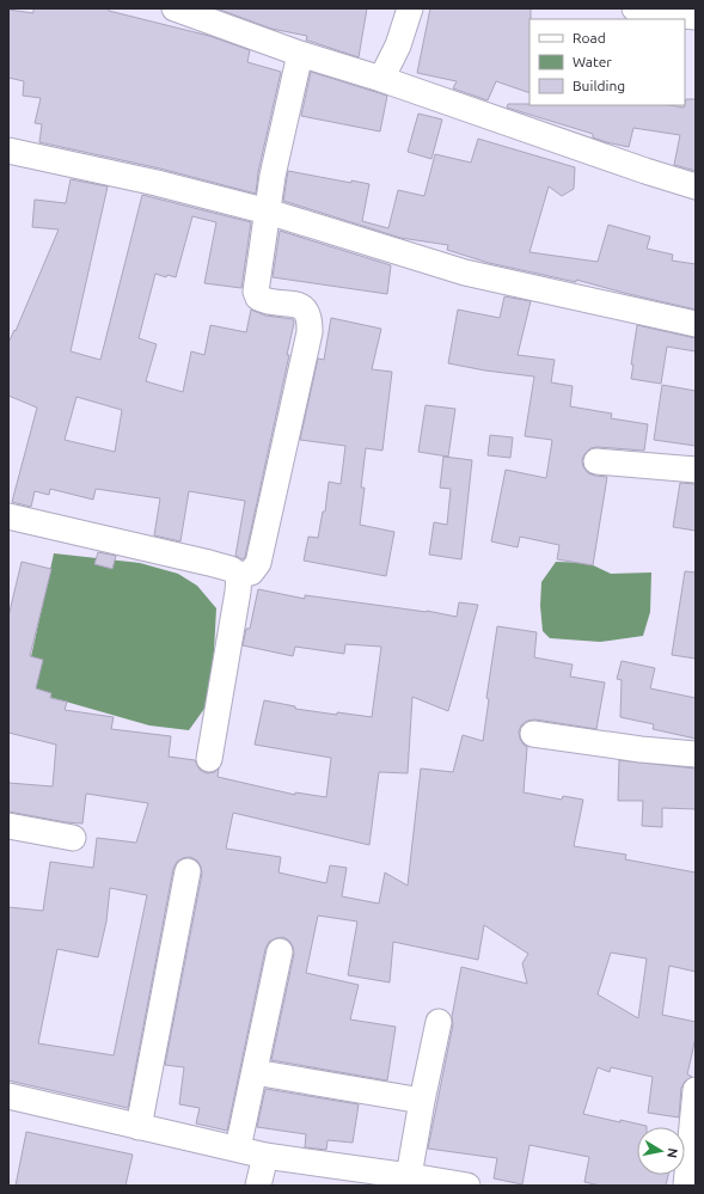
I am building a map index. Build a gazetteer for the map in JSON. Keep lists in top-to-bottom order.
{
  "legend": ["Road", "Water", "Building"],
  "north": "right"
}
